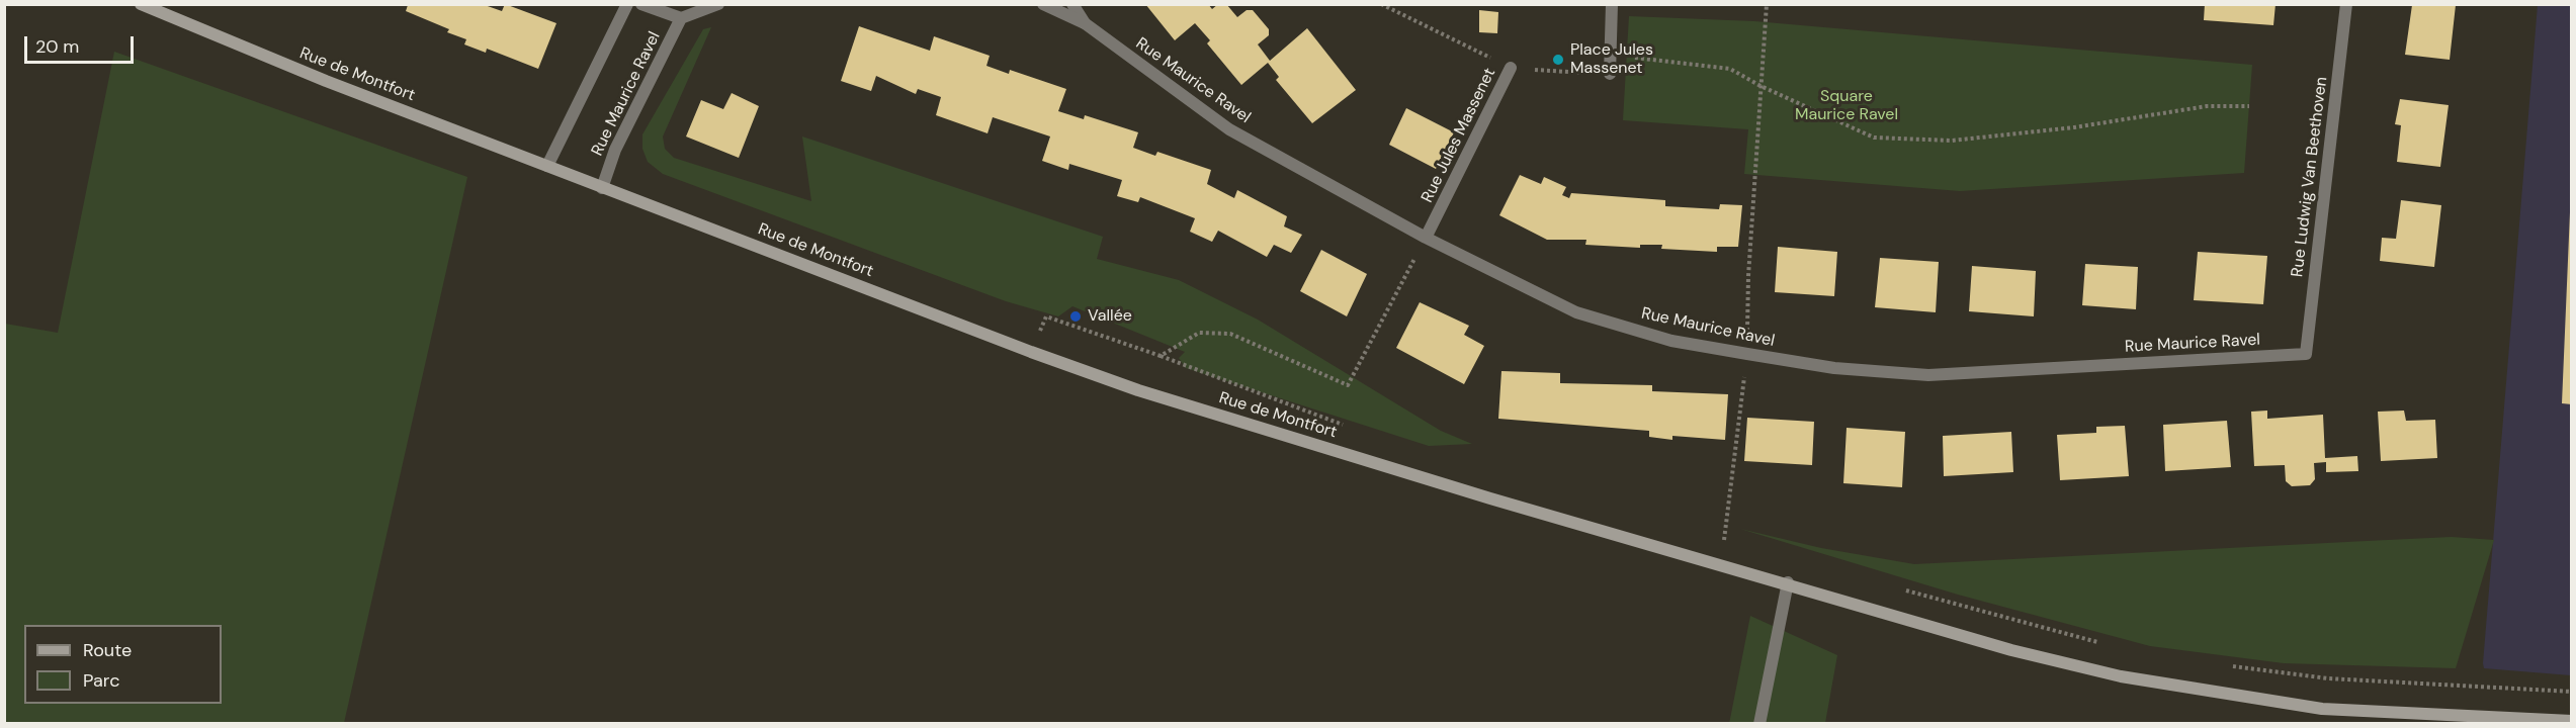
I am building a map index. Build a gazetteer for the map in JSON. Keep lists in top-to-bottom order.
{
  "streets": {
    "main road": ["Rue de Montfort"],
    "street": ["Rue Maurice Ravel", "Rue Jules Massenet", "Rue Ludwig Van Beethoven"]
  },
  "crossings": [
    ["Rue de Montfort", "Rue Maurice Ravel"],
    ["Rue Maurice Ravel", "Rue Jules Massenet"],
    ["Rue Maurice Ravel", "Rue Ludwig Van Beethoven"]
  ],
  "parks": ["Square Maurice Ravel"],
  "places": ["Place Jules Massenet", "Vallée"],
  "legend": ["Route", "Parc"],
  "scale_bar": "20 m"
}
